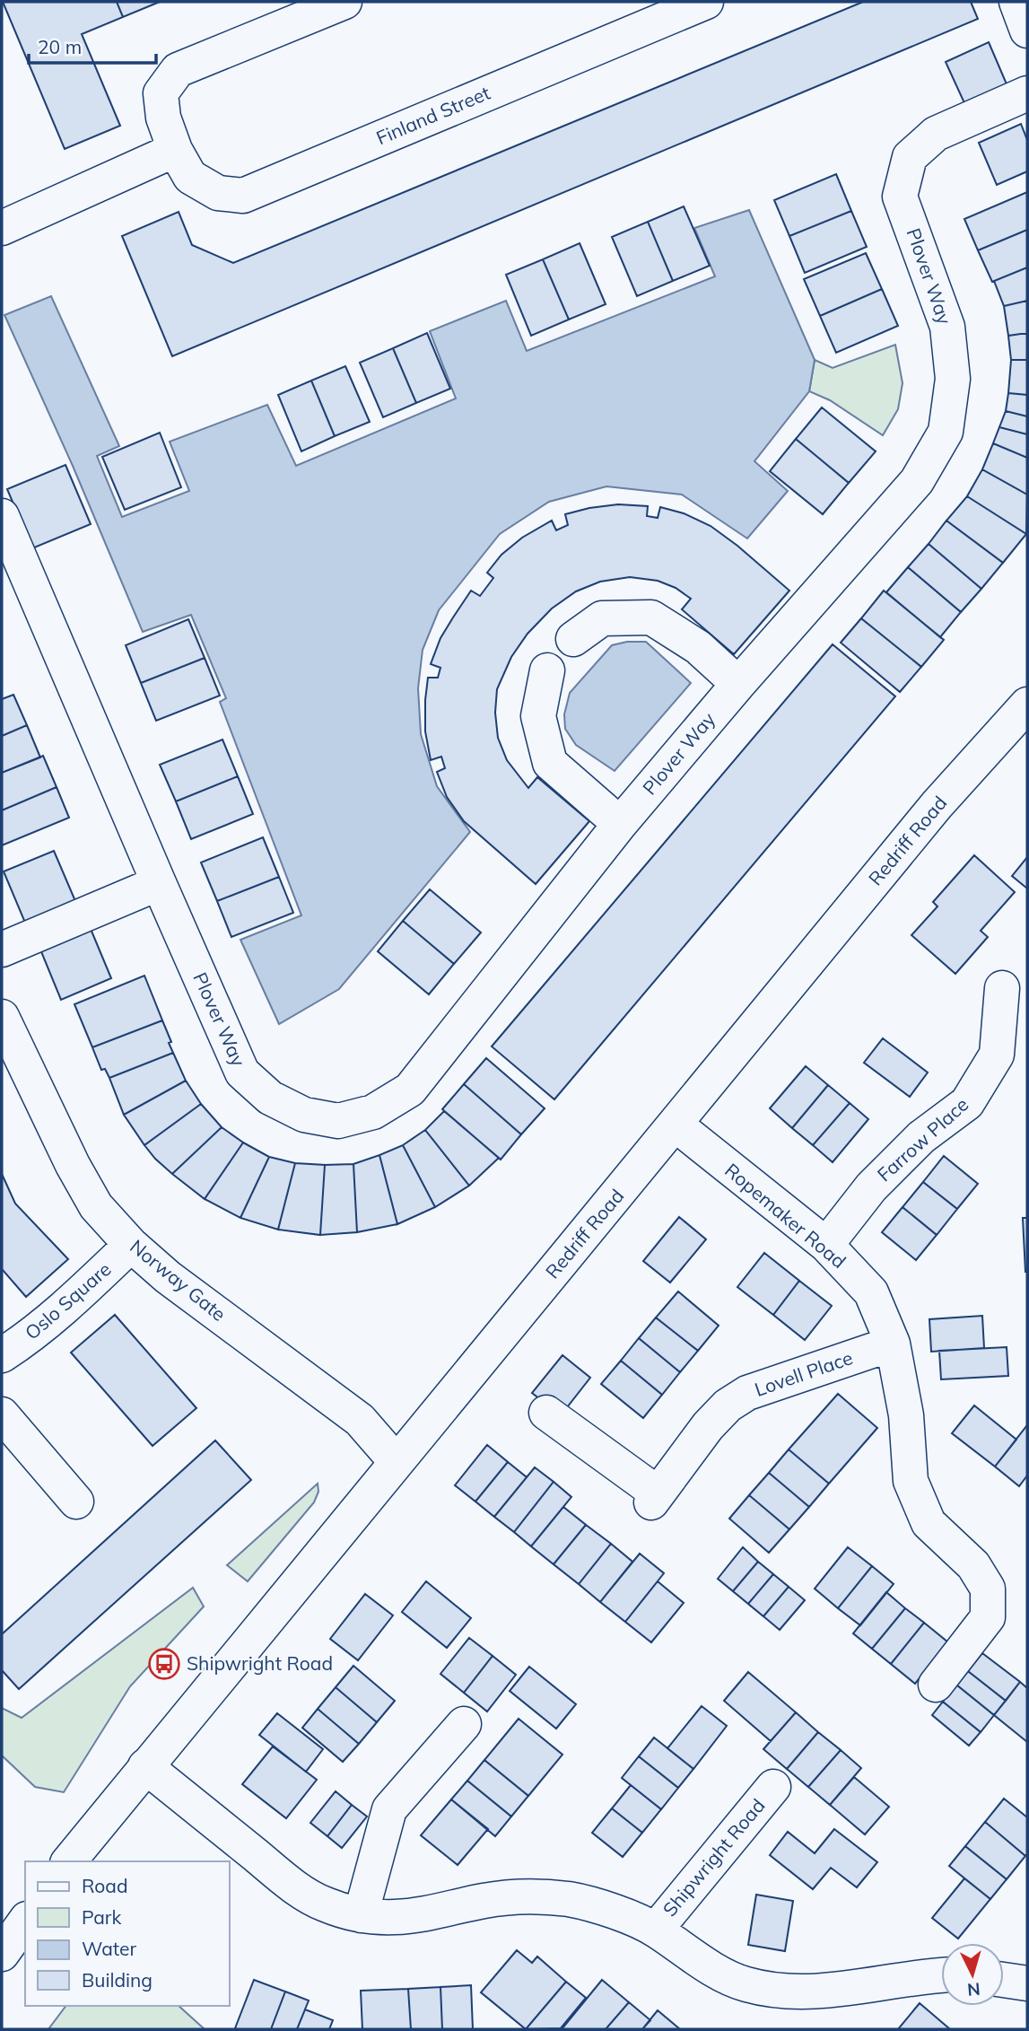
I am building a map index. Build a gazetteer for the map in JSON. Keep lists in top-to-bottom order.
{
  "streets": {
    "street": [
      "Finland Street",
      "Plover Way",
      "Redriff Road",
      "Farrow Place",
      "Ropemaker Road",
      "Norway Gate",
      "Oslo Square",
      "Lovell Place",
      "Shipwright Road"
    ]
  },
  "crossings": [
    ["Redriff Road", "Ropemaker Road"],
    ["Redriff Road", "Norway Gate"],
    ["Redriff Road", "Shipwright Road"],
    ["Farrow Place", "Ropemaker Road"],
    ["Ropemaker Road", "Lovell Place"],
    ["Norway Gate", "Oslo Square"]
  ],
  "places": {
    "bus stop": ["Shipwright Road"]
  },
  "legend": [
    "Road",
    "Park",
    "Water",
    "Building"
  ],
  "scale_bar": "20 m",
  "north": "bottom"
}
